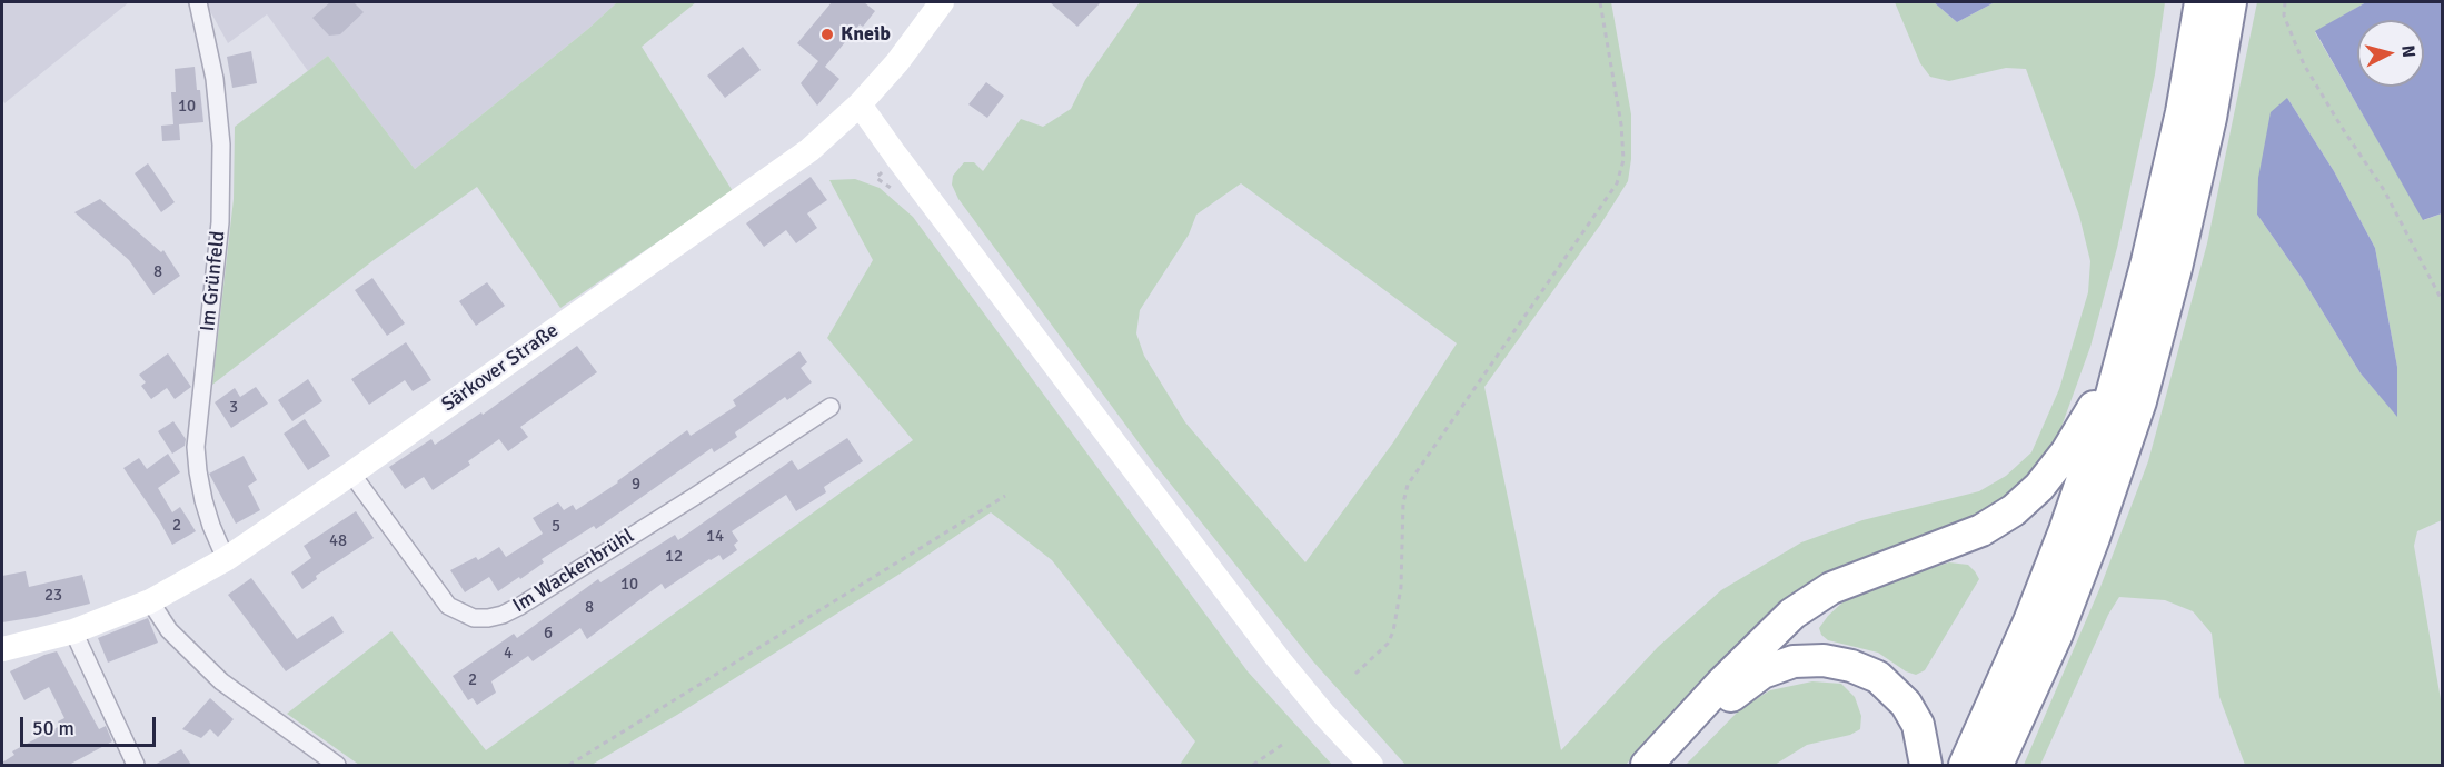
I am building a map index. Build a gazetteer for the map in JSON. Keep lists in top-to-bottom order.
{
  "streets": {
    "main road": ["Särkover Straße"],
    "street": ["Im Grünfeld", "Im Wackenbrühl"]
  },
  "crossings": [
    ["Im Grünfeld", "Särkover Straße"],
    ["Särkover Straße", "Im Wackenbrühl"]
  ],
  "places": ["Kneib"],
  "house_numbers": [
    "10",
    "8",
    "3",
    "9",
    "2",
    "5",
    "14",
    "48",
    "12",
    "10",
    "23",
    "8",
    "6",
    "4",
    "2"
  ],
  "scale_bar": "50 m",
  "north": "right"
}
